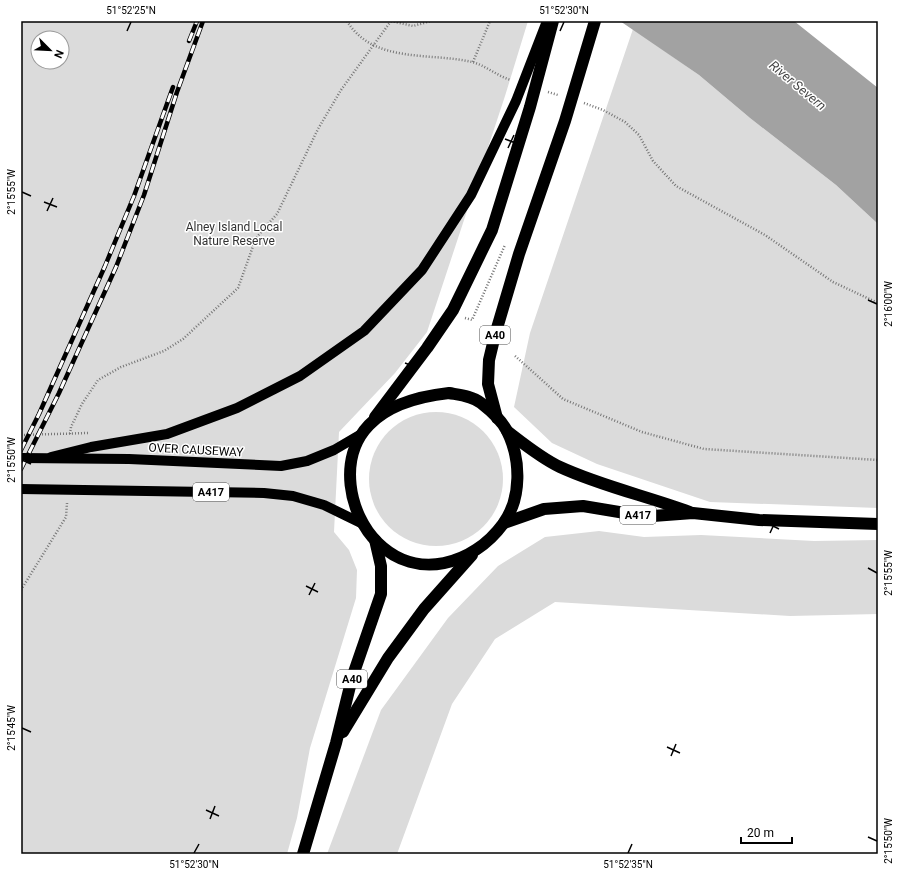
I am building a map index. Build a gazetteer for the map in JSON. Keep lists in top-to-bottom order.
{
  "streets": {
    "highway": ["A40", "A417"],
    "main road": ["OVER CAUSEWAY"]
  },
  "crossings": [
    ["A40", "OVER CAUSEWAY"],
    ["A40", "A417"]
  ],
  "water": ["River Severn"],
  "parks": ["Alney Island Local Nature Reserve"],
  "scale_bar": "20 m",
  "north": "bottom right",
  "coordinates": [
    "51°52'25\"N",
    "51°52'30\"N",
    "2°15'55\"W",
    "2°16'00\"W",
    "2°15'50\"W",
    "2°15'45\"W",
    "51°52'35\"N"
  ]
}
